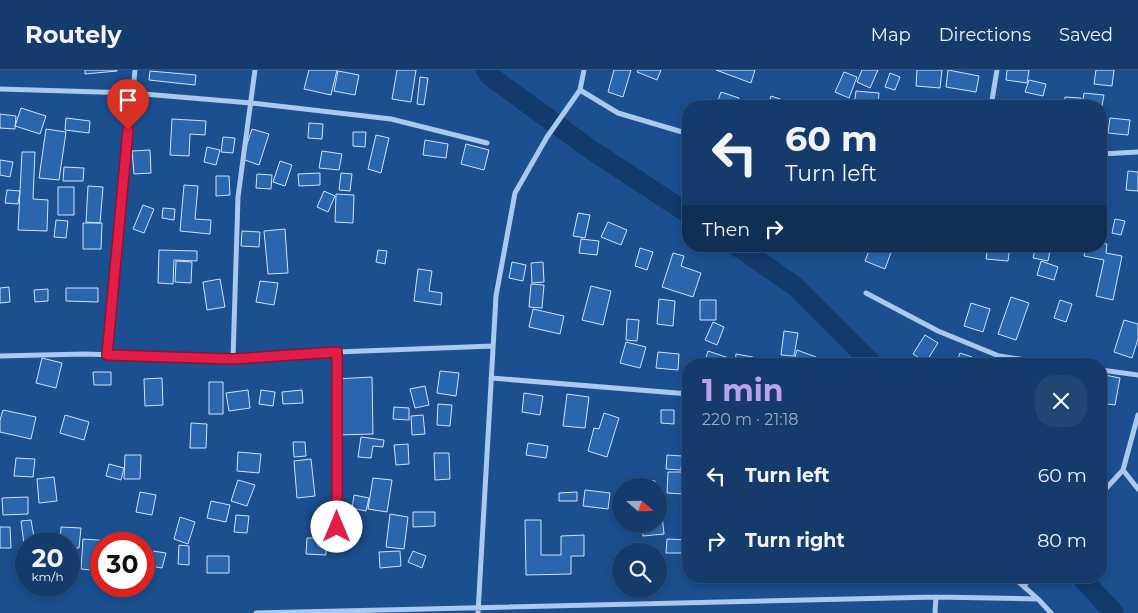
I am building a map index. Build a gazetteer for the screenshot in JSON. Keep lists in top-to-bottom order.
{
  "north": "right",
  "page": {
    "header": "Routely",
    "nav": ["Map", "Directions", "Saved"],
    "turn": ["60 m", "Turn left"],
    "then": "Then",
    "heading": ["1 min", "220 m · 21:18"],
    "list": [
      {
        "name": "Turn left",
        "value": "60 m"
      },
      {
        "name": "Turn right",
        "value": "80 m"
      }
    ],
    "speed": "20 km/h",
    "limit": "30"
  }
}
